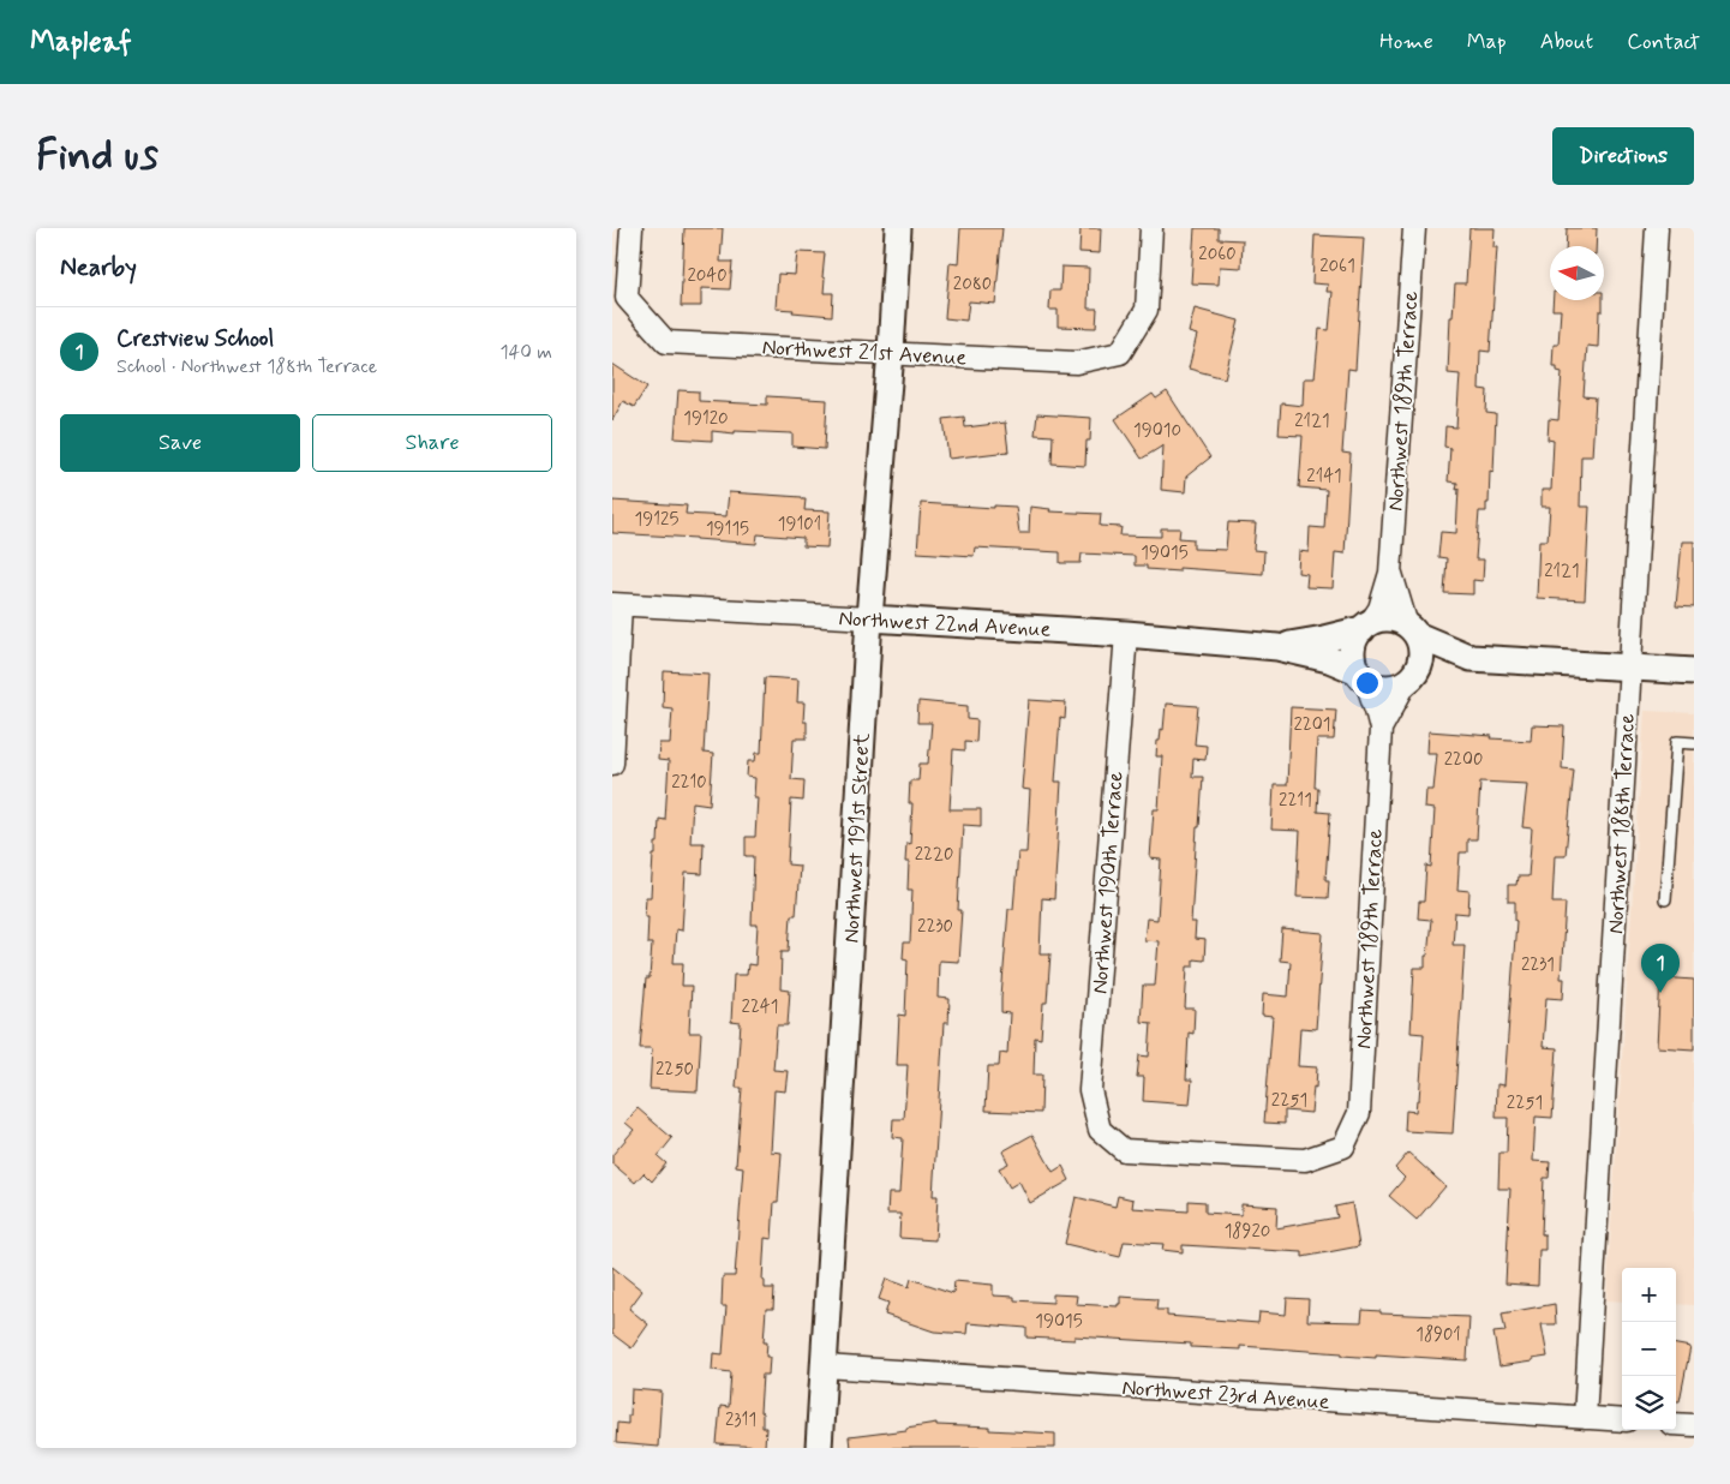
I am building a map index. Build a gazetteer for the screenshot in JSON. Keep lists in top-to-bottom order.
{
  "streets": {
    "street": [
      "Northwest 21st Avenue",
      "Northwest 189th Terrace",
      "Northwest 22nd Avenue",
      "Northwest 188th Terrace",
      "Northwest 191st Street",
      "Northwest 190th Terrace",
      "Northwest 23rd Avenue"
    ]
  },
  "crossings": [
    ["Northwest 21st Avenue", "Northwest 191st Street"],
    ["Northwest 189th Terrace", "Northwest 22nd Avenue"],
    ["Northwest 189th Terrace", "Northwest 190th Terrace"],
    ["Northwest 22nd Avenue", "Northwest 191st Street"],
    ["Northwest 22nd Avenue", "Northwest 190th Terrace"],
    ["Northwest 188th Terrace", "Northwest 23rd Avenue"],
    ["Northwest 191st Street", "Northwest 23rd Avenue"]
  ],
  "house_numbers": [
    "2060",
    "2061",
    "2040",
    "2080",
    "19120",
    "2121",
    "19010",
    "2141",
    "19125",
    "19101",
    "19115",
    "19015",
    "2121",
    "2201",
    "2200",
    "2210",
    "2211",
    "2220",
    "2230",
    "2231",
    "2241",
    "2250",
    "2251",
    "2251",
    "18920",
    "19015",
    "18901",
    "2311"
  ],
  "north": "left",
  "page": {
    "header": "Mapleaf",
    "nav": [
      "Home",
      "Map",
      "About",
      "Contact"
    ],
    "buttons": [
      "Directions",
      ["Save", "Share"]
    ],
    "title": "Find us",
    "heading": "Nearby",
    "list": [
      {
        "mark": "1",
        "name": "Crestview School",
        "note": "School · Northwest 188th Terrace",
        "value": "140 m"
      }
    ],
    "pins": "1",
    "map_buttons": ["+", "−"]
  }
}
